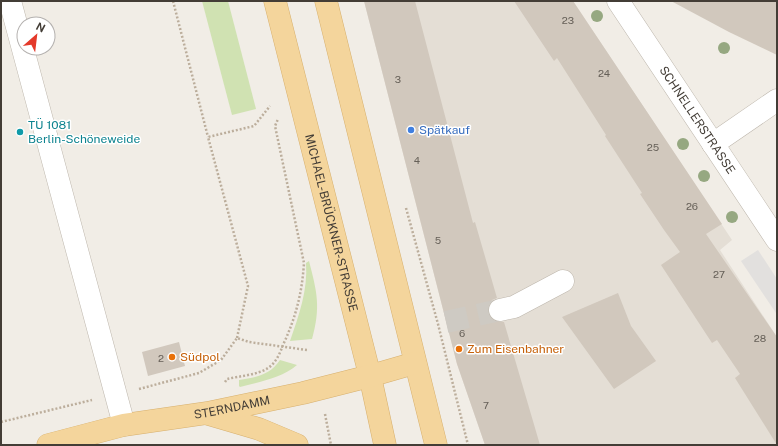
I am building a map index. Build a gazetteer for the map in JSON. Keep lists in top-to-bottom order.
{
  "streets": {
    "main road": ["MICHAEL-BRÜCKNER-STRASSE", "STERNDAMM"],
    "street": ["SCHNELLERSTRASSE"]
  },
  "crossings": [
    ["MICHAEL-BRÜCKNER-STRASSE", "STERNDAMM"]
  ],
  "places": [
    "Spätkauf",
    "TÜ 1081 Berlin-Schöneweide",
    "Zum Eisenbahner",
    "Südpol"
  ],
  "house_numbers": [
    "23",
    "24",
    "3",
    "25",
    "4",
    "26",
    "5",
    "27",
    "6",
    "28",
    "2",
    "7"
  ],
  "north": "top right"
}
